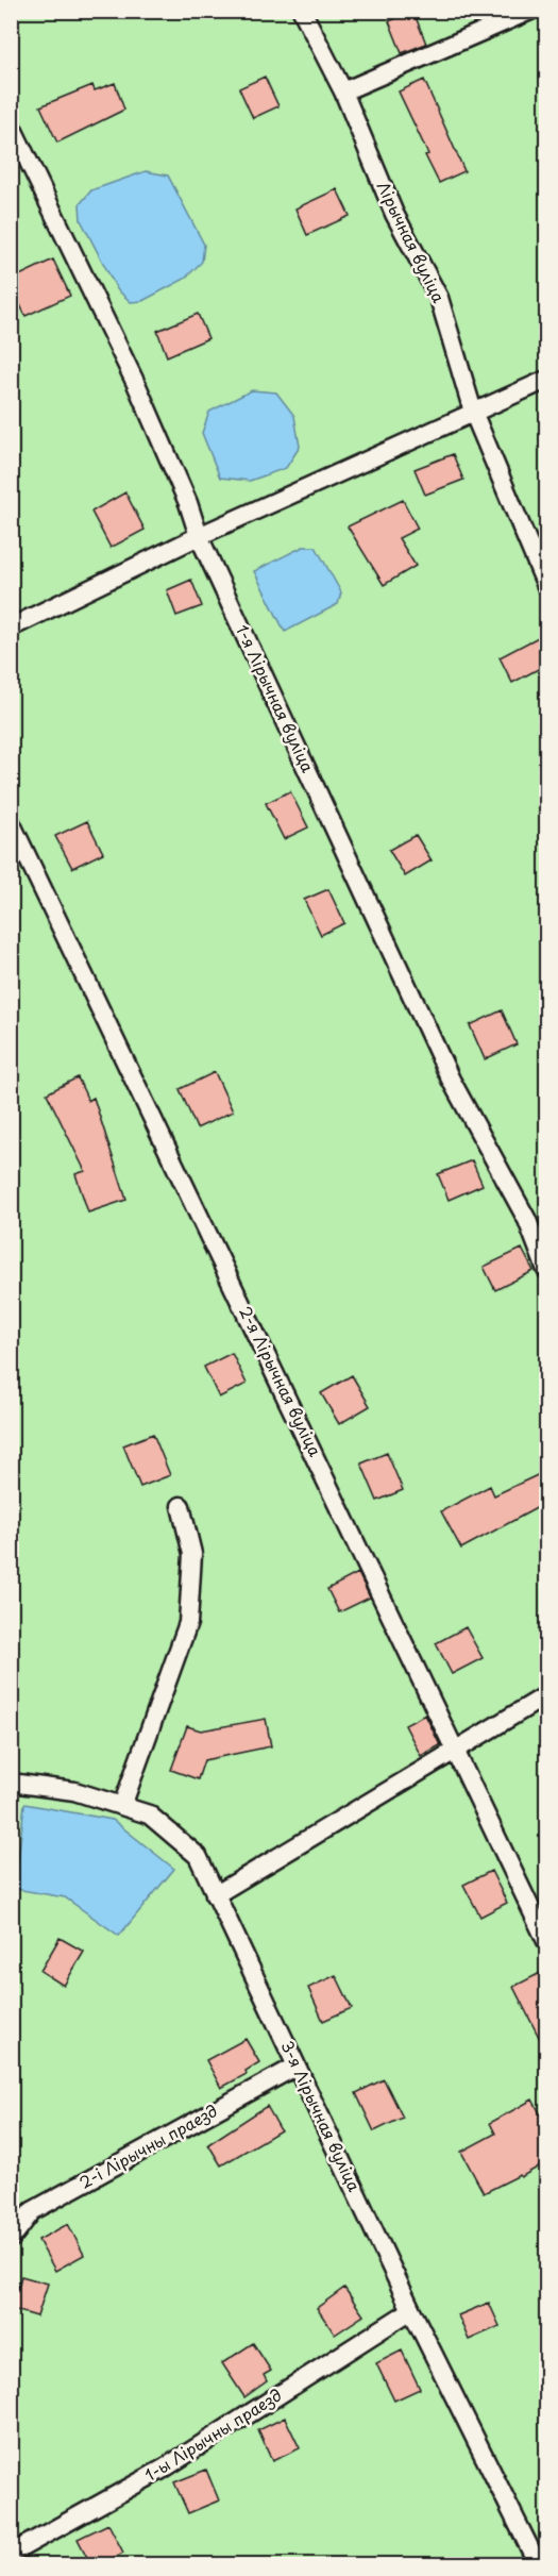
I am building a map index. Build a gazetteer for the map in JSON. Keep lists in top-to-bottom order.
{
  "streets": {
    "lane": [
      "Лірычная вуліца",
      "1-я Лірычная вуліца",
      "2-я Лірычная вуліца",
      "3-я Лірычная вуліца",
      "2-і Лірычны праезд",
      "1-ы Лірычны праезд"
    ]
  },
  "crossings": [
    ["3-я Лірычная вуліца", "2-і Лірычны праезд"],
    ["3-я Лірычная вуліца", "1-ы Лірычны праезд"]
  ]
}
